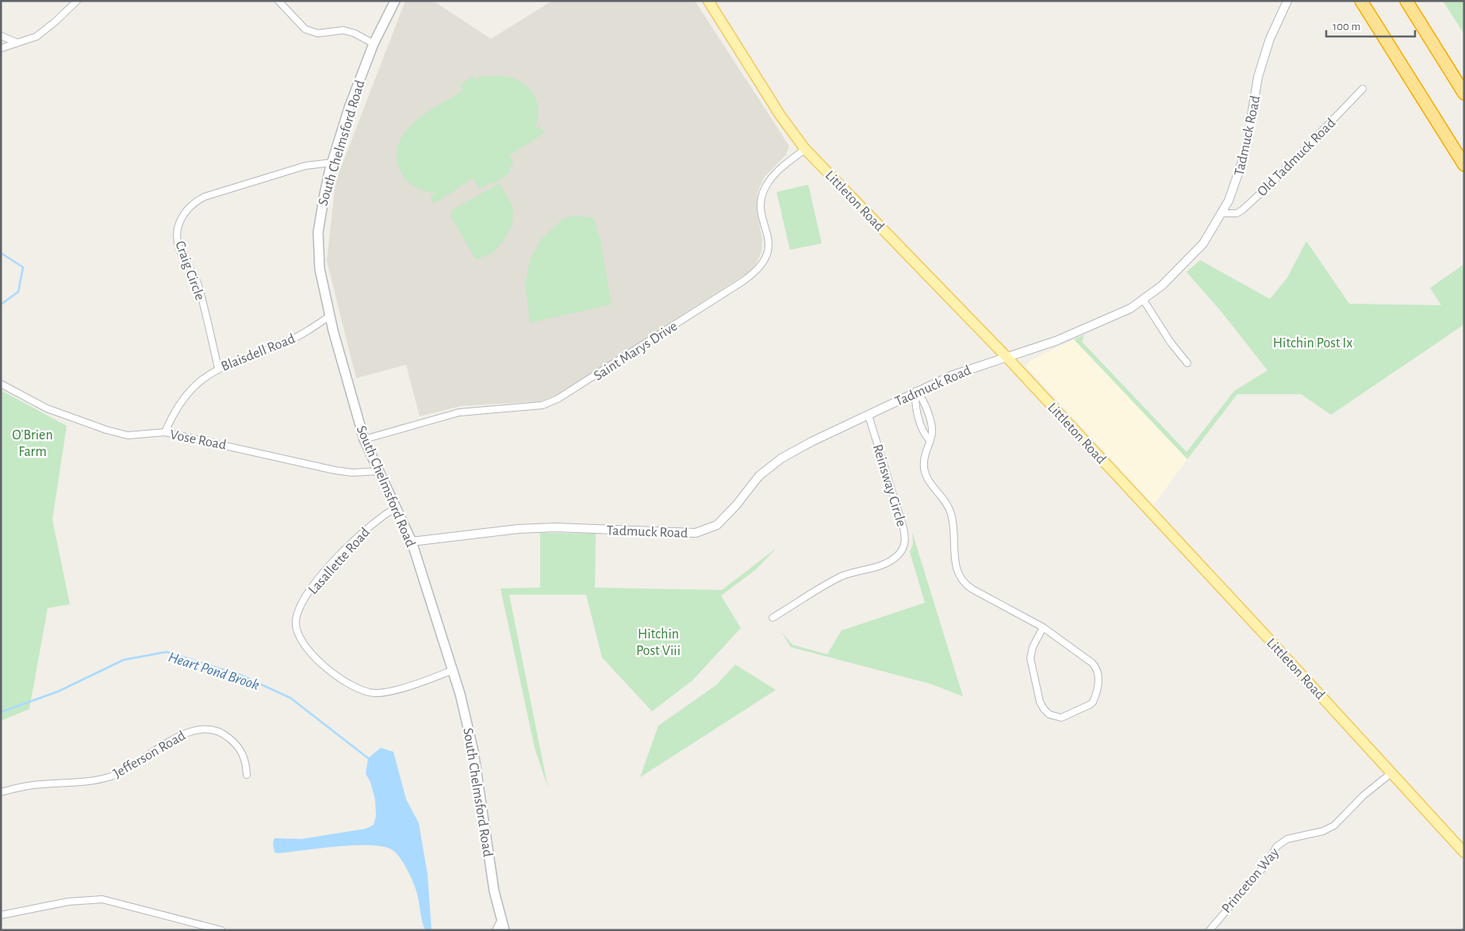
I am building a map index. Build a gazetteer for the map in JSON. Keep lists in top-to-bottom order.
{
  "streets": {
    "main road": ["South Chelmsford Road", "Littleton Road"],
    "street": [
      "Tadmuck Road",
      "Old Tadmuck Road",
      "Craig Circle",
      "Saint Marys Drive",
      "Blaisdell Road",
      "Vose Road",
      "Reinsway Circle",
      "Lasallette Road",
      "Jefferson Road",
      "Princeton Way"
    ]
  },
  "crossings": [
    ["Tadmuck Road", "South Chelmsford Road"],
    ["Tadmuck Road", "Old Tadmuck Road"],
    ["Tadmuck Road", "Littleton Road"],
    ["Tadmuck Road", "Reinsway Circle"],
    ["South Chelmsford Road", "Craig Circle"],
    ["South Chelmsford Road", "Saint Marys Drive"],
    ["South Chelmsford Road", "Blaisdell Road"],
    ["South Chelmsford Road", "Vose Road"],
    ["South Chelmsford Road", "Lasallette Road"],
    ["Littleton Road", "Saint Marys Drive"],
    ["Littleton Road", "Princeton Way"],
    ["Craig Circle", "Blaisdell Road"],
    ["Blaisdell Road", "Vose Road"]
  ],
  "water": ["Heart Pond Brook"],
  "parks": ["Hitchin Post Ix", "O'Brien Farm", "Hitchin Post Viii"],
  "scale_bar": "100 m"
}
